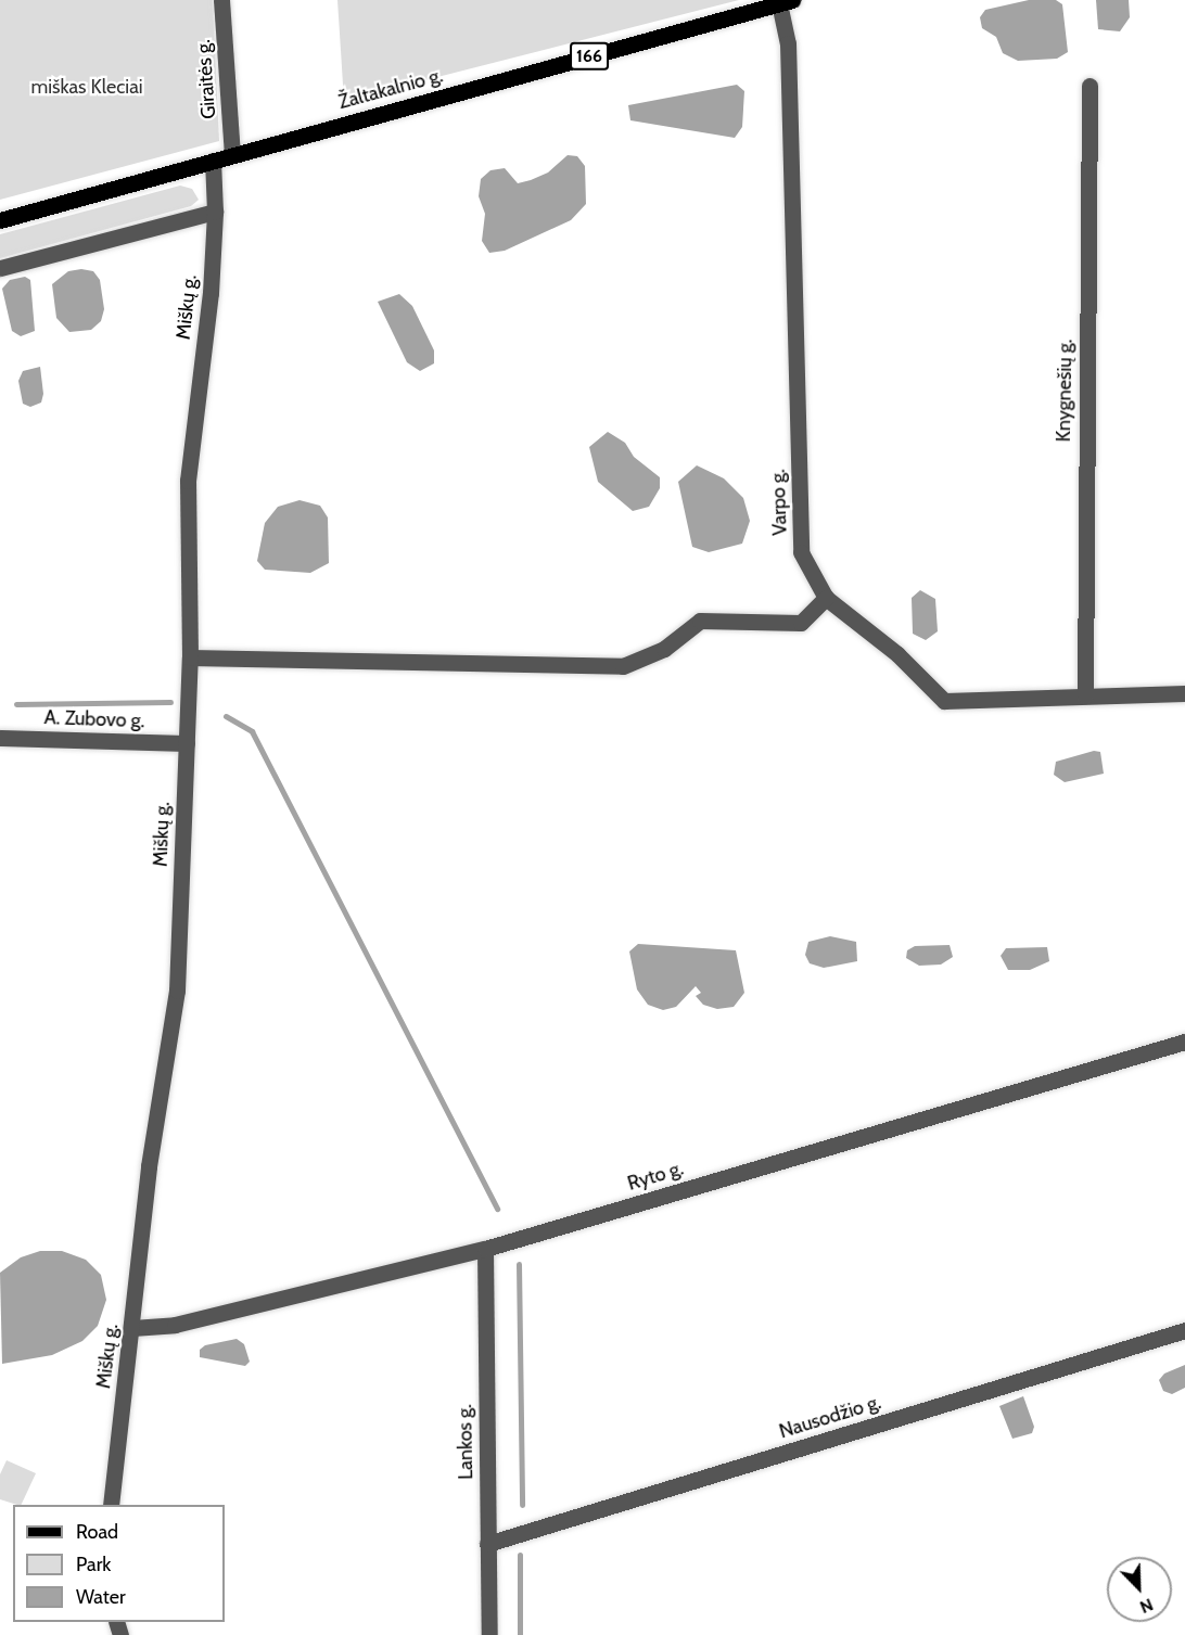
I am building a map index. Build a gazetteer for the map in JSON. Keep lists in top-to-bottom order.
{
  "streets": {
    "main road": ["166", "Žaltakalnio g."],
    "street": [
      "Giraitės g.",
      "Miškų g.",
      "Knygnešių g.",
      "Varpo g.",
      "A. Zubovo g.",
      "Ryto g.",
      "Nausodžio g.",
      "Lankos g."
    ]
  },
  "crossings": [
    ["Giraitės g.", "Žaltakalnio g."],
    ["Žaltakalnio g.", "Miškų g."],
    ["Žaltakalnio g.", "Varpo g."],
    ["Miškų g.", "A. Zubovo g."],
    ["Miškų g.", "Ryto g."],
    ["Knygnešių g.", "Varpo g."],
    ["Ryto g.", "Lankos g."],
    ["Nausodžio g.", "Lankos g."]
  ],
  "parks": ["miškas Kleciai"],
  "legend": ["Road", "Park", "Water"],
  "north": "bottom right"
}
